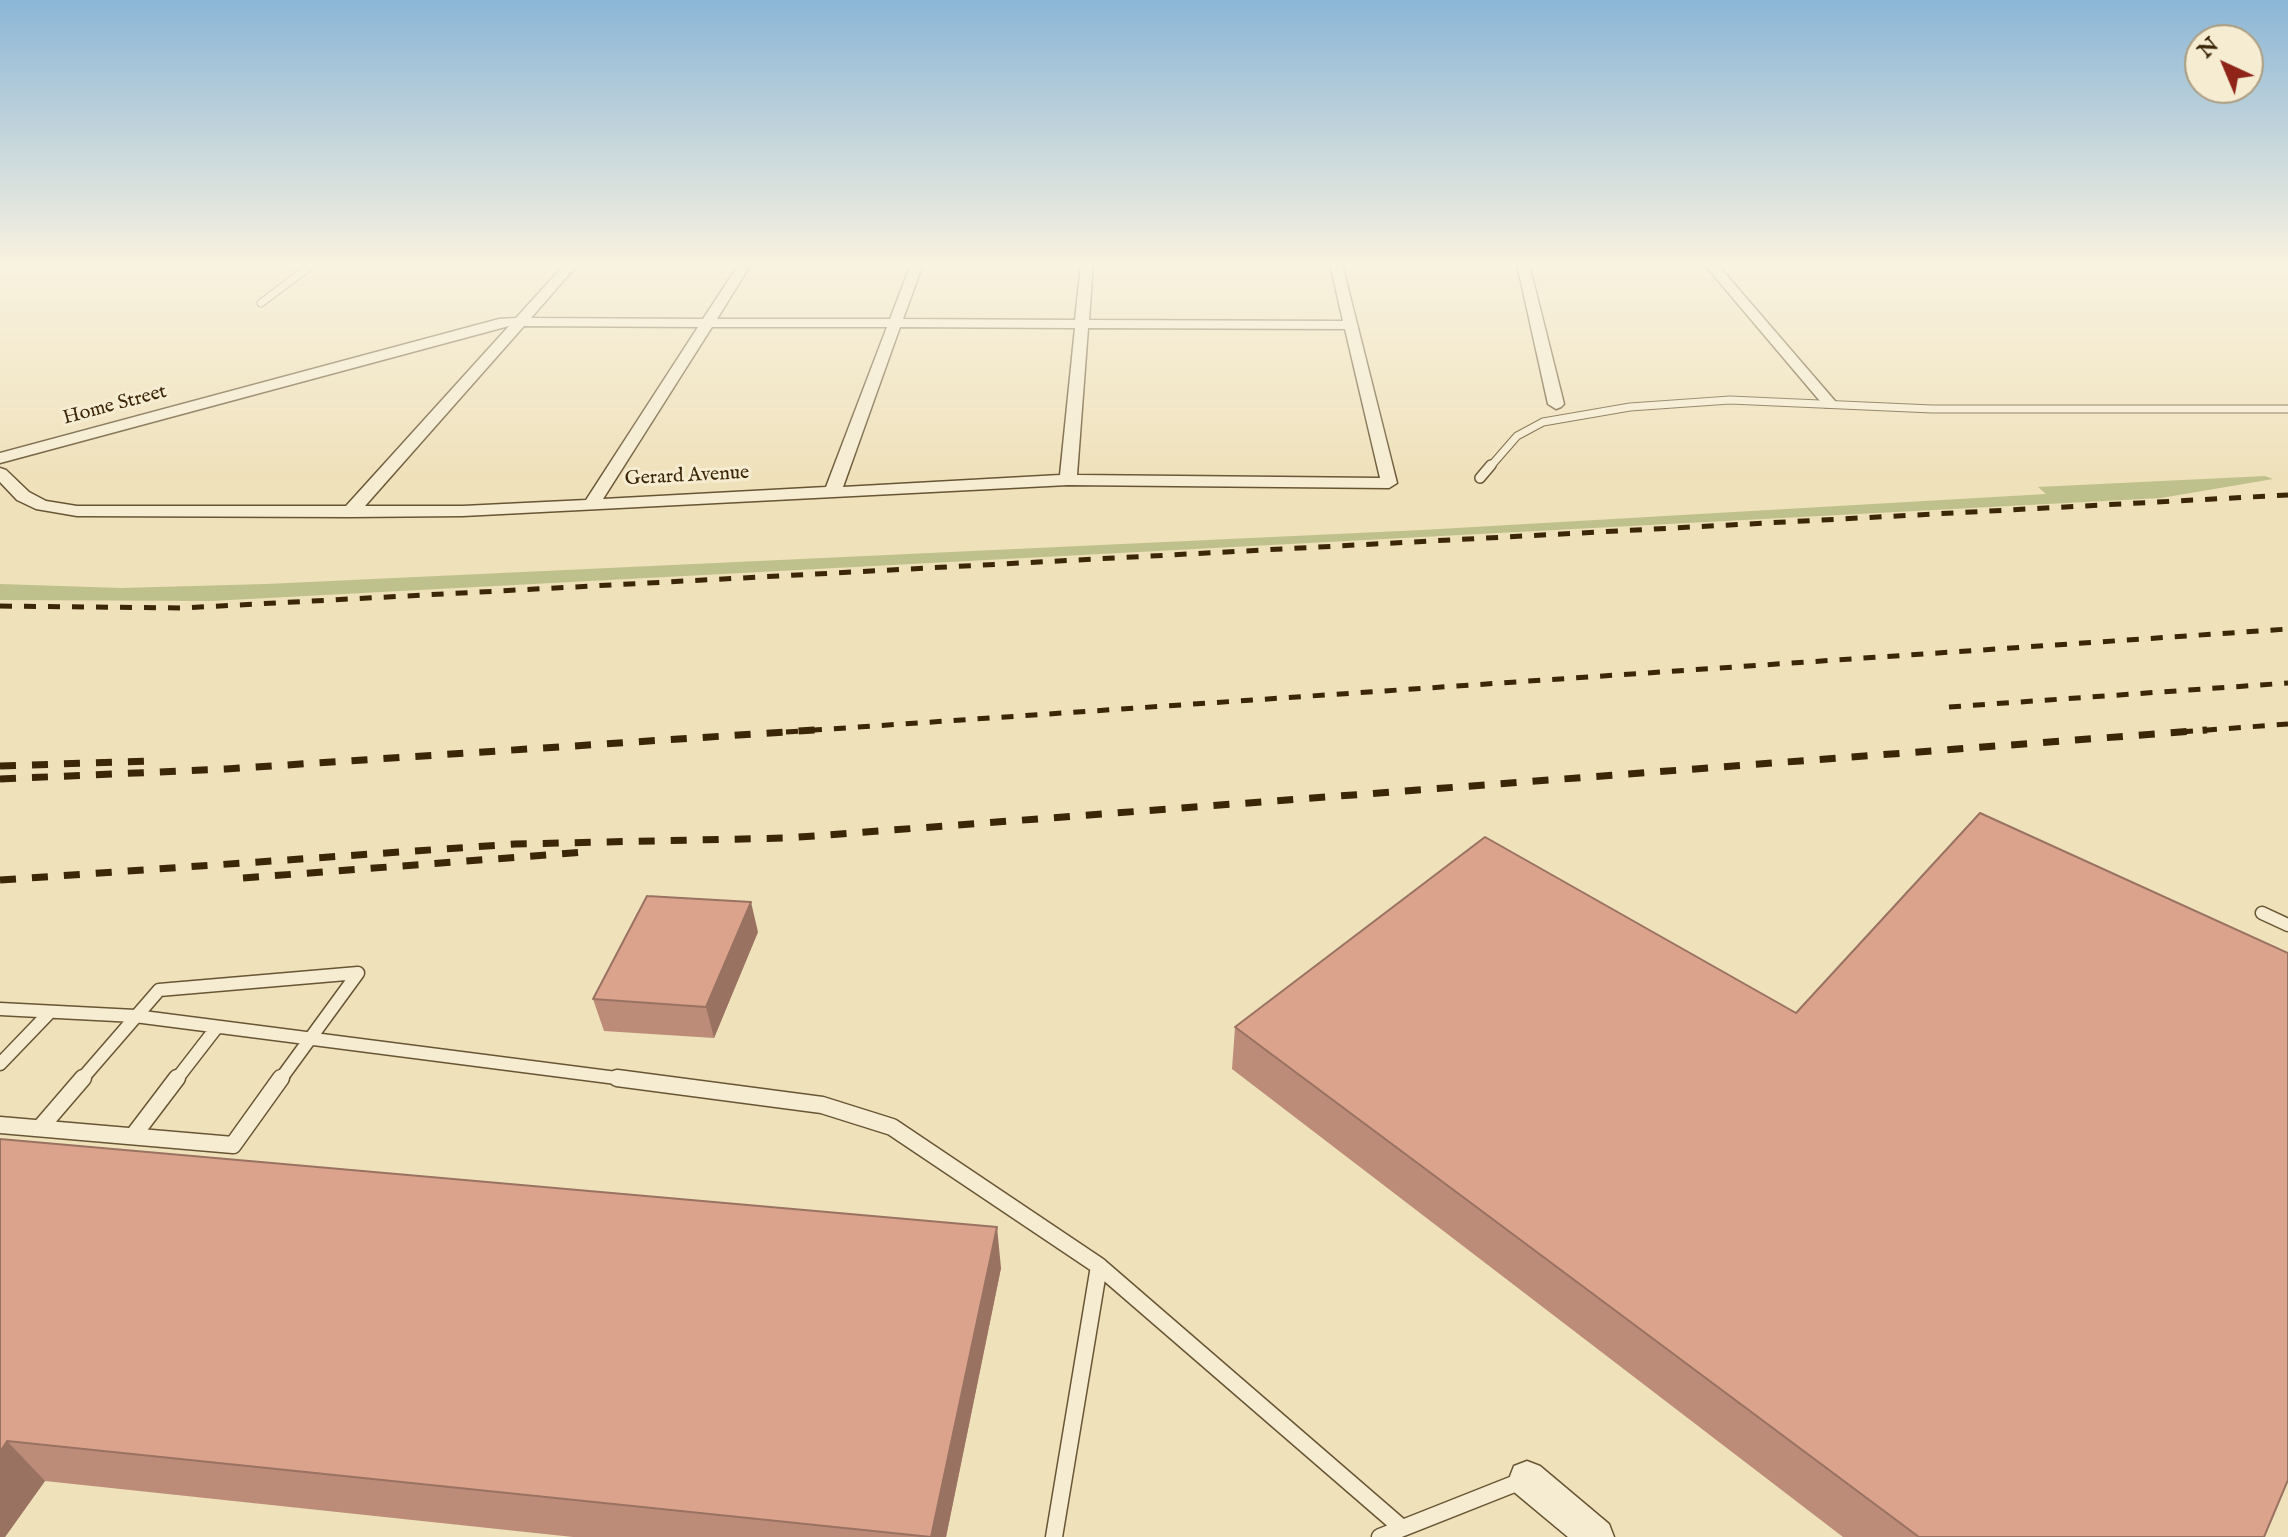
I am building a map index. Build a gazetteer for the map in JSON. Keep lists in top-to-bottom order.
{
  "streets": {
    "street": ["Home Street", "Gerard Avenue"]
  },
  "north": "top left"
}
